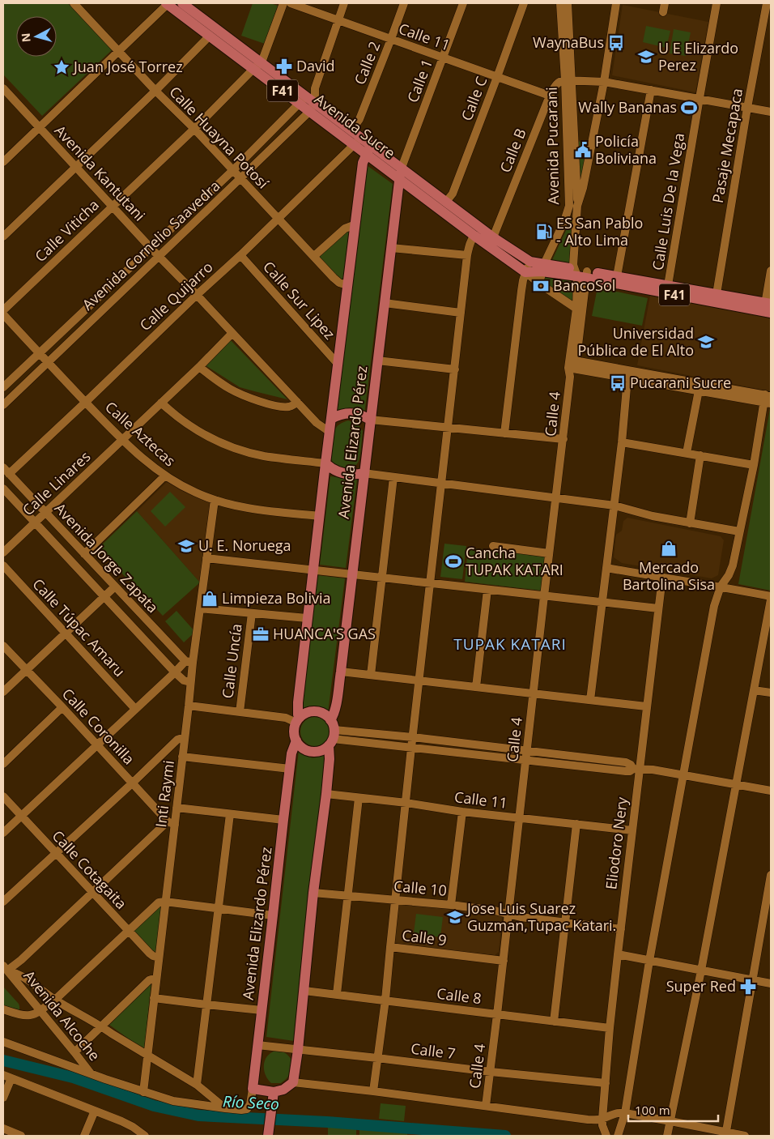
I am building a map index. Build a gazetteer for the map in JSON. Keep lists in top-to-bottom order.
{
  "streets": {
    "main road": ["F41", "Avenida Sucre", "Avenida Elizardo Pérez"],
    "street": [
      "Calle 11",
      "Calle 2",
      "Calle 1",
      "Calle C",
      "Calle Huayna Potosí",
      "Avenida Pucarani",
      "Pasaje Mecapaca",
      "Calle B",
      "Avenida Kantutani",
      "Calle Luis De la Vega",
      "Calle Viticha",
      "Avenida Cornelio Saavedra",
      "Calle Quijarro",
      "Calle Sur Lipez",
      "Calle 4",
      "Calle Aztecas",
      "Calle Linares",
      "Avenida Jorge Zapata",
      "Calle Túpac Amaru",
      "Calle Uncía",
      "Calle Coronilla",
      "Inti Raymi",
      "Eliodoro Nery",
      "Calle Cotagaita",
      "Calle 10",
      "Calle 9",
      "Calle 8",
      "Avenida Alcoche",
      "Calle 7"
    ]
  },
  "crossings": [
    ["Calle 11", "Calle 2"],
    ["Calle 11", "Calle 1"],
    ["Calle 11", "Calle C"],
    ["Calle 11", "Calle B"],
    ["Calle 11", "Calle 4"],
    ["Calle 11", "Avenida Elizardo Pérez"],
    ["Calle 11", "Eliodoro Nery"],
    ["Calle 2", "Avenida Sucre"],
    ["Calle 1", "Avenida Sucre"],
    ["Calle 1", "Avenida Elizardo Pérez"],
    ["F41", "Avenida Sucre"],
    ["F41", "Avenida Pucarani"],
    ["F41", "Pasaje Mecapaca"],
    ["F41", "Calle B"],
    ["F41", "Calle Luis De la Vega"],
    ["F41", "Calle 4"],
    ["Calle C", "Avenida Sucre"],
    ["Avenida Sucre", "Calle B"],
    ["Avenida Sucre", "Calle Viticha"],
    ["Avenida Sucre", "Avenida Cornelio Saavedra"],
    ["Avenida Sucre", "Calle Quijarro"],
    ["Avenida Sucre", "Avenida Elizardo Pérez"],
    ["Calle Huayna Potosí", "Calle Viticha"],
    ["Calle Huayna Potosí", "Avenida Cornelio Saavedra"],
    ["Calle Huayna Potosí", "Calle Quijarro"],
    ["Calle Huayna Potosí", "Avenida Elizardo Pérez"],
    ["Avenida Pucarani", "Calle B"],
    ["Avenida Pucarani", "Calle 4"],
    ["Avenida Kantutani", "Calle Viticha"],
    ["Avenida Kantutani", "Avenida Cornelio Saavedra"],
    ["Avenida Kantutani", "Calle Quijarro"],
    ["Avenida Kantutani", "Avenida Elizardo Pérez"],
    ["Avenida Kantutani", "Calle Linares"],
    ["Avenida Cornelio Saavedra", "Calle Aztecas"],
    ["Calle Quijarro", "Calle Sur Lipez"],
    ["Calle Quijarro", "Calle Aztecas"],
    ["Calle Quijarro", "Avenida Jorge Zapata"],
    ["Calle Sur Lipez", "Avenida Elizardo Pérez"],
    ["Calle 4", "Calle 10"],
    ["Calle 4", "Calle 9"],
    ["Calle 4", "Calle 8"],
    ["Calle 4", "Calle 7"],
    ["Calle Aztecas", "Avenida Elizardo Pérez"],
    ["Calle Aztecas", "Calle Linares"],
    ["Calle Aztecas", "Inti Raymi"],
    ["Avenida Elizardo Pérez", "Calle 10"],
    ["Avenida Elizardo Pérez", "Calle 8"],
    ["Avenida Elizardo Pérez", "Avenida Alcoche"],
    ["Avenida Elizardo Pérez", "Calle 7"],
    ["Calle Linares", "Avenida Jorge Zapata"],
    ["Avenida Jorge Zapata", "Inti Raymi"],
    ["Calle Coronilla", "Inti Raymi"],
    ["Inti Raymi", "Calle Cotagaita"],
    ["Inti Raymi", "Avenida Alcoche"],
    ["Eliodoro Nery", "Calle 10"],
    ["Eliodoro Nery", "Calle 8"],
    ["Eliodoro Nery", "Calle 7"]
  ],
  "districts": ["TUPAK KATARI"],
  "water": ["Río Seco"],
  "places": {
    "bus stop": ["WaynaBus", "Pucarani Sucre"],
    "school or university": [
      "U E Elizardo Perez",
      "Universidad Pública de El Alto",
      "U. E. Noruega",
      "Jose Luis Suarez Guzman,Tupac Katari."
    ],
    "pharmacy": ["David", "Super Red"],
    "place": ["Juan José Torrez"],
    "sports": ["Wally Bananas", "Cancha TUPAK KATARI"],
    "public building": ["Policía Boliviana"],
    "fuel station": ["ES San Pablo - Alto Lima"],
    "bank": ["BancoSol"],
    "shop": ["Mercado Bartolina Sisa", "Limpieza Bolivia"],
    "office": ["HUANCA'S GAS"]
  },
  "scale_bar": "100 m",
  "north": "left"
}
